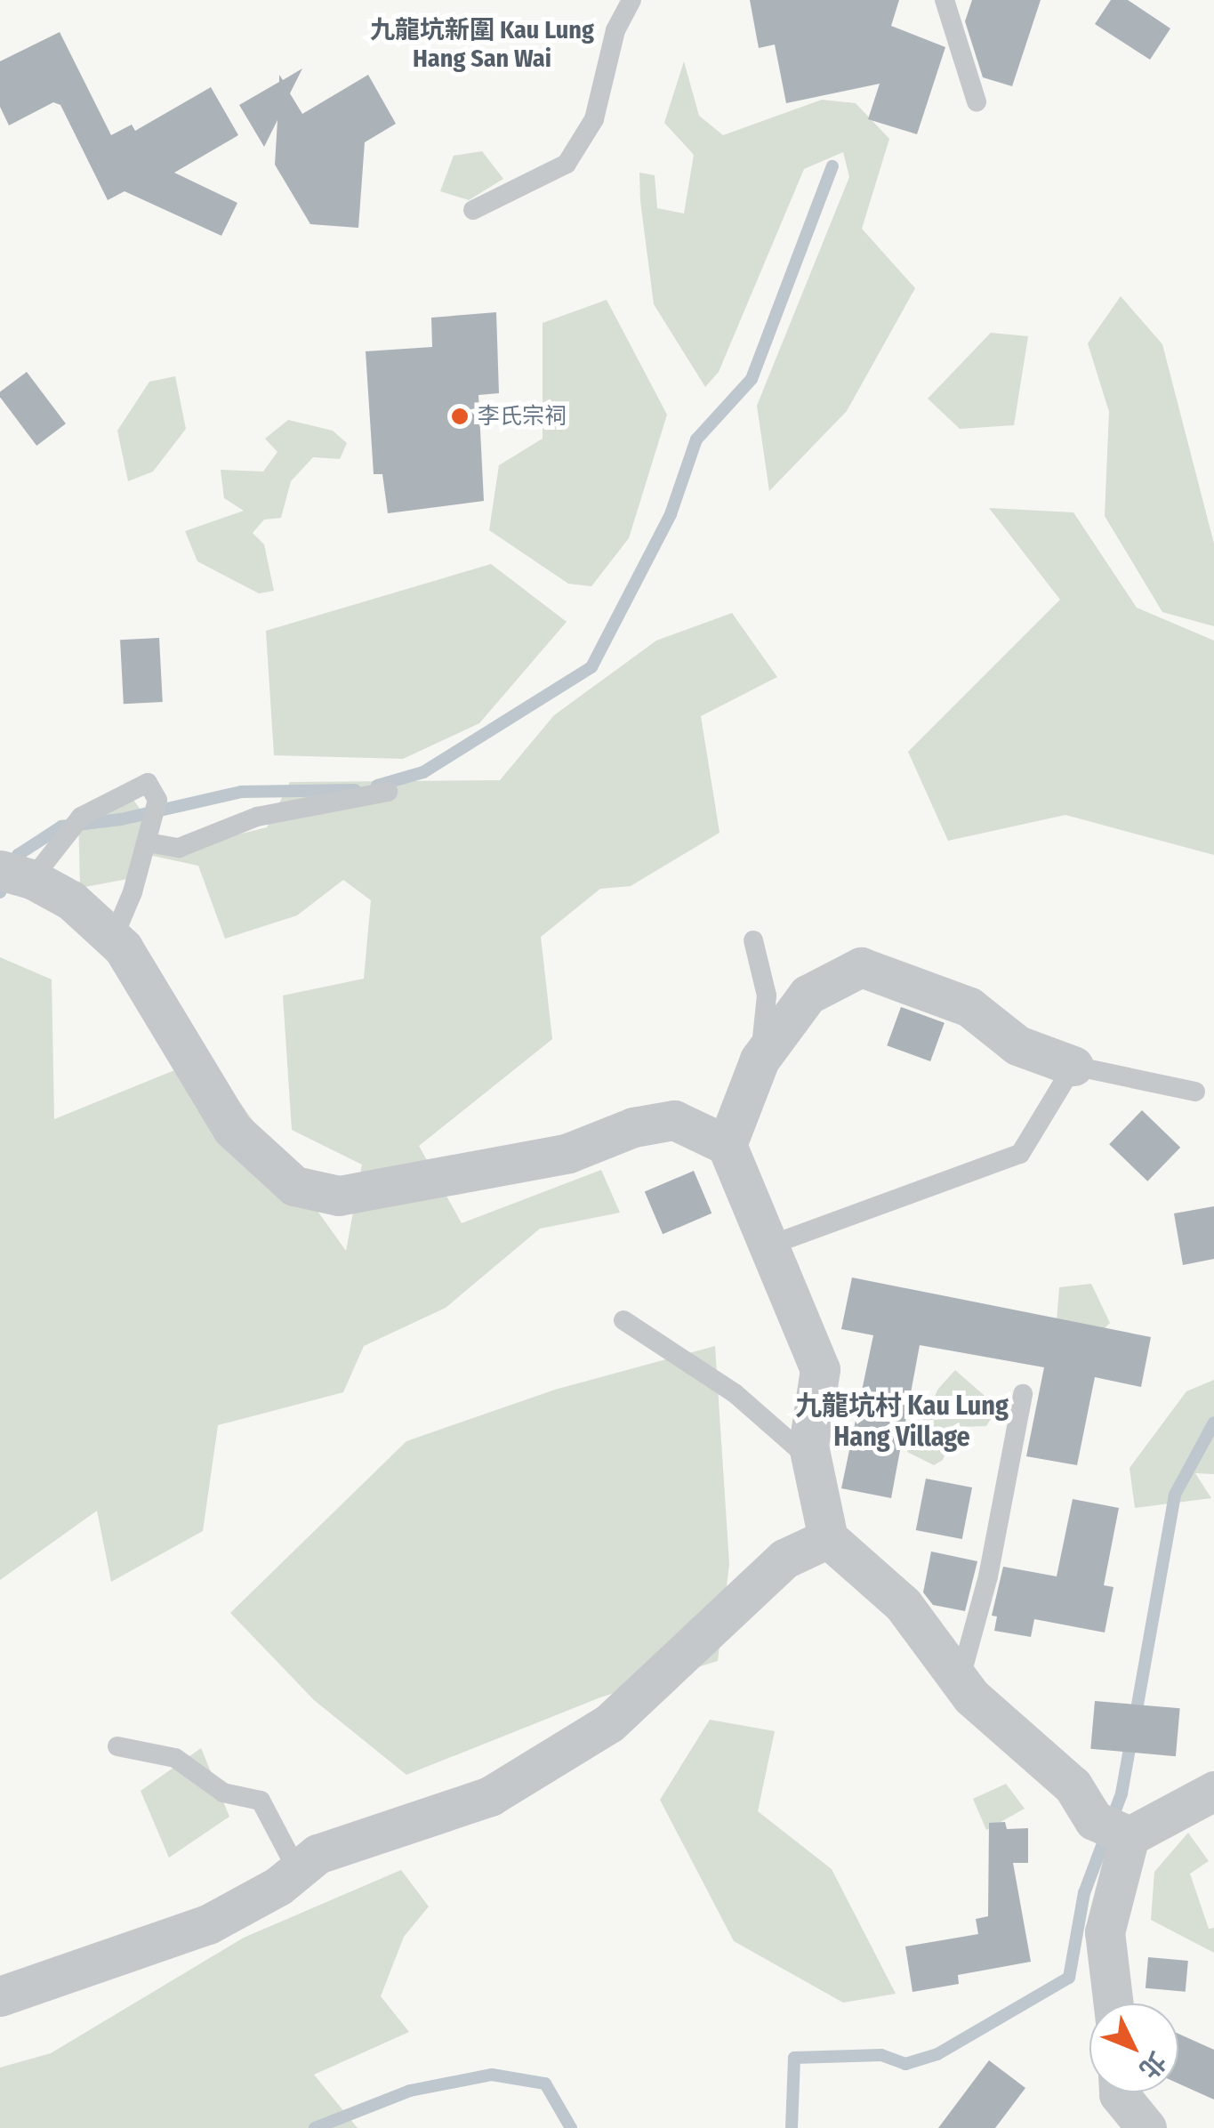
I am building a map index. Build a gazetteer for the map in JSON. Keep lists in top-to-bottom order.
{
  "districts": ["九龍坑新圍 Kau Lung Hang San Wai", "九龍坑村 Kau Lung Hang Village"],
  "places": ["李氏宗祠"],
  "north": "bottom right"
}
